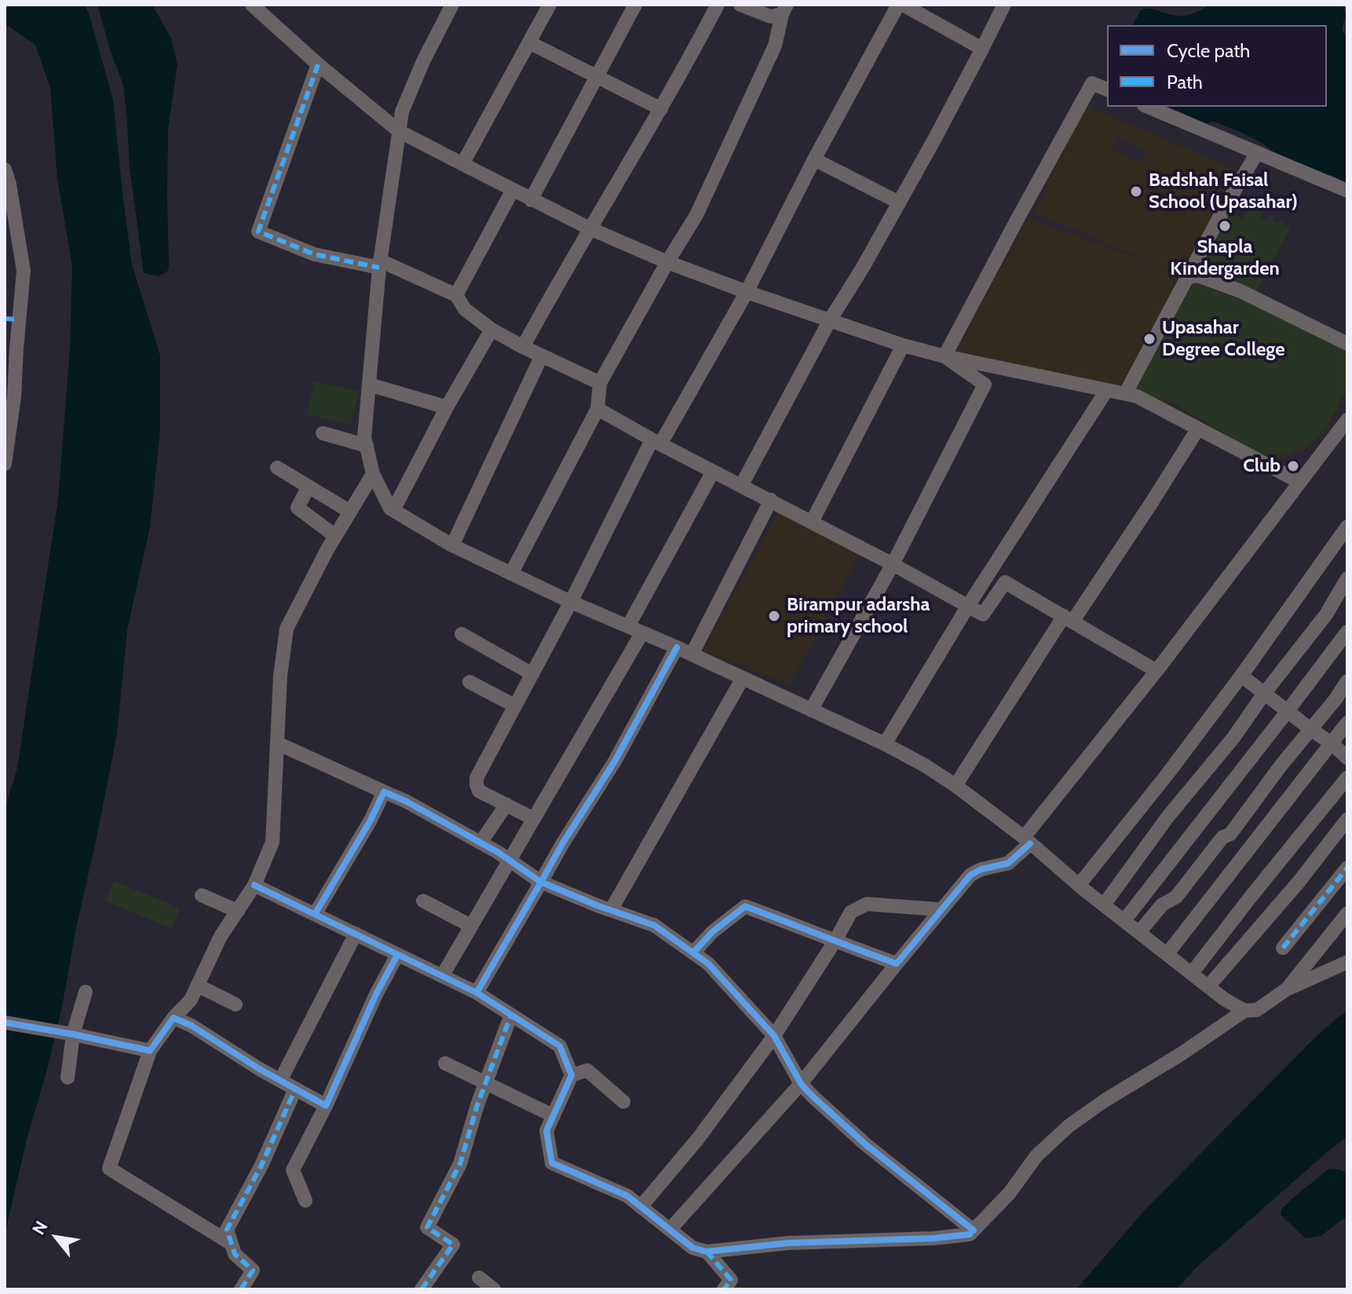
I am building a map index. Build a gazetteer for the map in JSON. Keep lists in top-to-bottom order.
{
  "places": [
    "Badshah Faisal School (Upasahar)",
    "Shapla Kindergarden",
    "Upasahar Degree College",
    "Club",
    "Birampur adarsha primary school"
  ],
  "legend": ["Cycle path", "Path"],
  "north": "top left"
}
